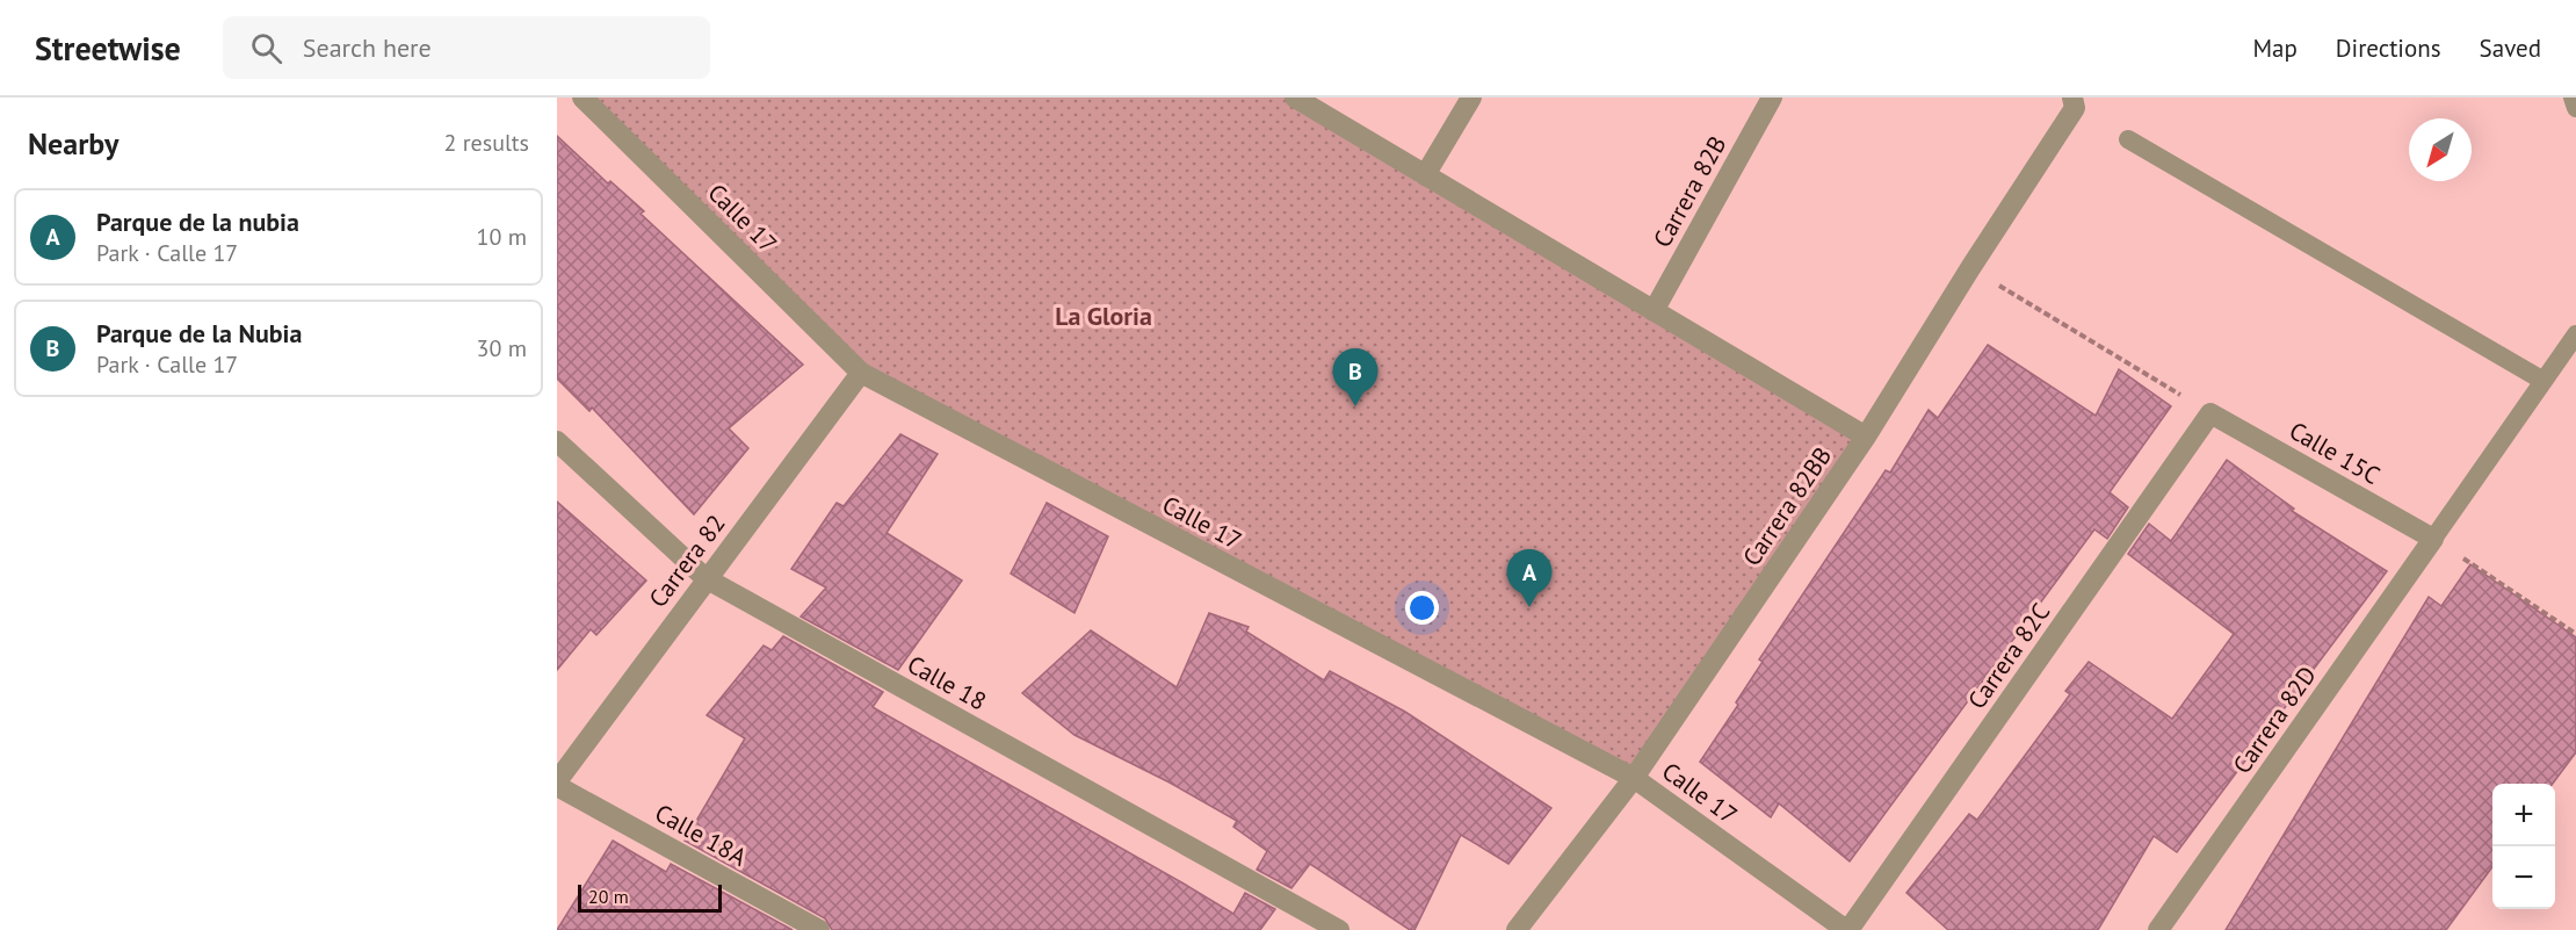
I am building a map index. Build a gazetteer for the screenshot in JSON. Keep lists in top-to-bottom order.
{
  "streets": {
    "street": [
      "Carrera 82B",
      "Calle 17",
      "Calle 15C",
      "Carrera 82BB",
      "Carrera 82",
      "Carrera 82C",
      "Calle 18",
      "Carrera 82D",
      "Calle 18A"
    ]
  },
  "crossings": [
    ["Calle 17", "Carrera 82BB"],
    ["Calle 17", "Carrera 82"],
    ["Calle 17", "Carrera 82C"],
    ["Calle 15C", "Carrera 82C"],
    ["Calle 15C", "Carrera 82D"],
    ["Carrera 82", "Calle 18"],
    ["Carrera 82", "Calle 18A"]
  ],
  "districts": ["La Gloria"],
  "scale_bar": "20 m",
  "north": "bottom left",
  "page": {
    "header": "Streetwise",
    "search": "Search here",
    "nav": ["Map", "Directions", "Saved"],
    "heading": ["Nearby", "2 results"],
    "list": [
      {
        "mark": "A",
        "name": "Parque de la nubia",
        "note": "Park · Calle 17",
        "value": "10 m"
      },
      {
        "mark": "B",
        "name": "Parque de la Nubia",
        "note": "Park · Calle 17",
        "value": "30 m"
      }
    ],
    "pins": ["B", "A"],
    "map_buttons": ["+", "−"],
    "scale": "20 m"
  }
}
